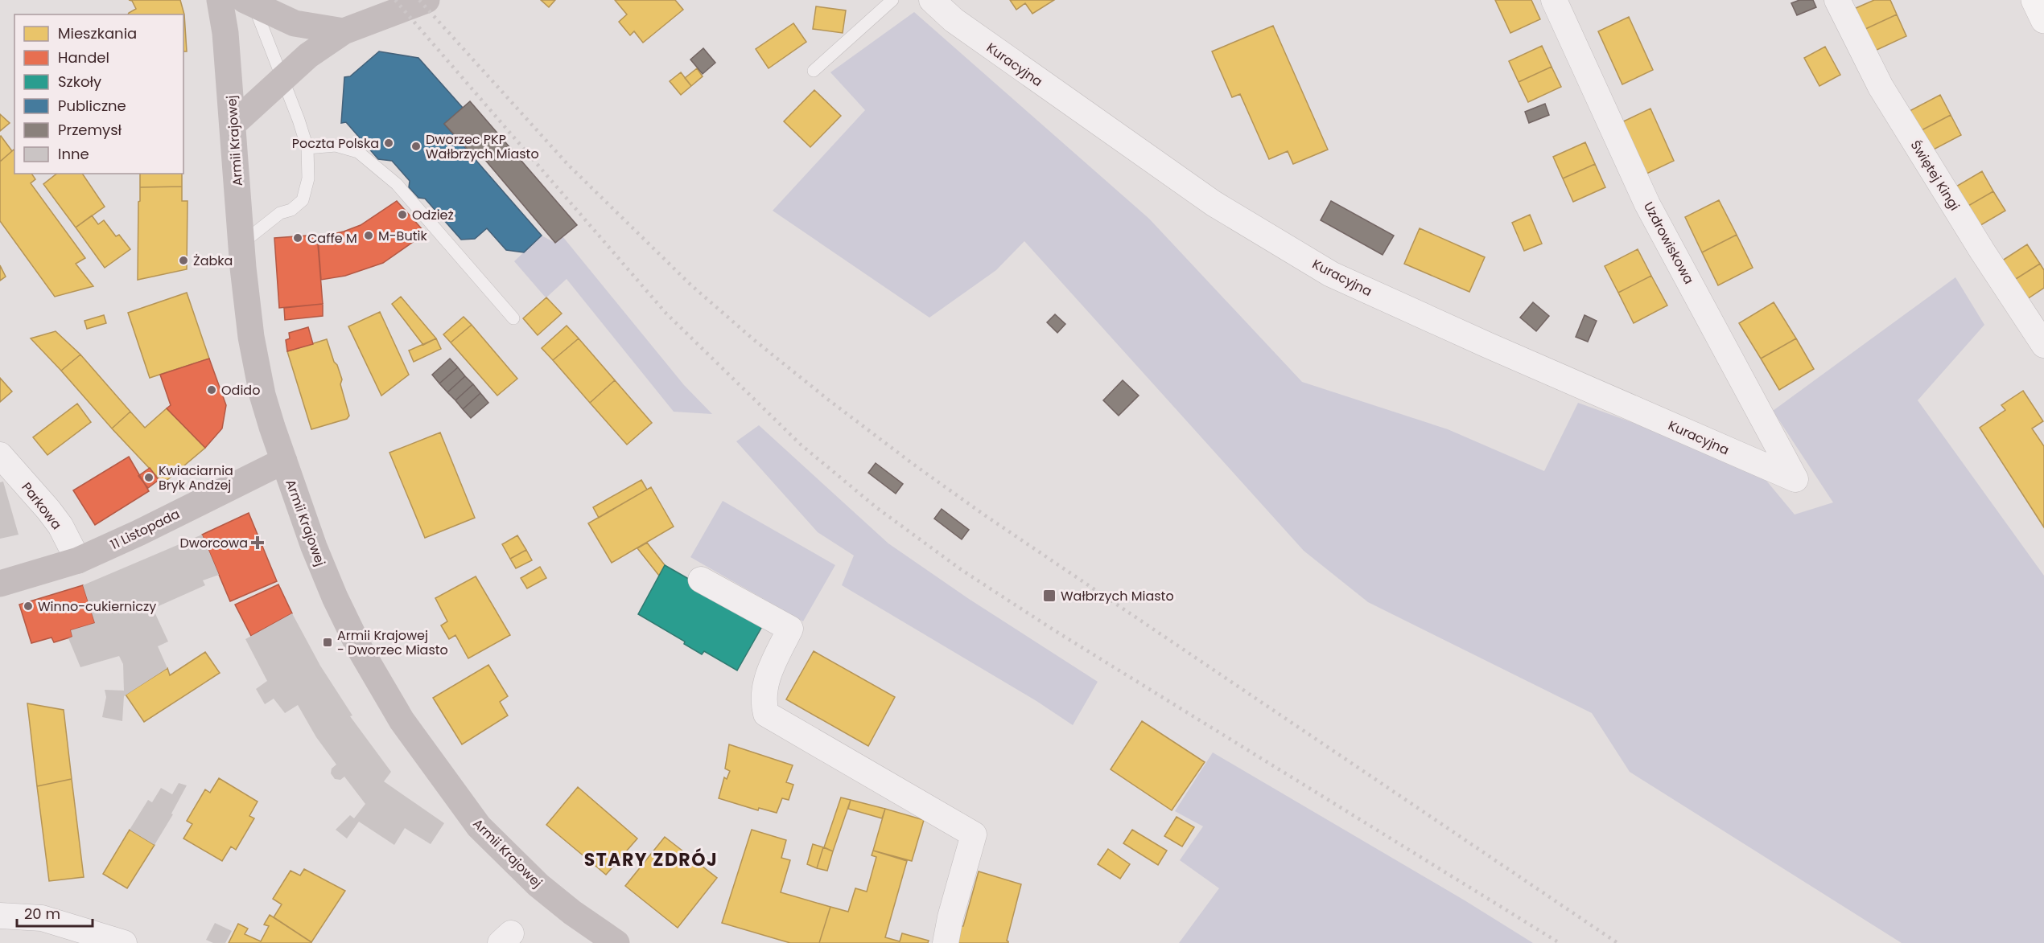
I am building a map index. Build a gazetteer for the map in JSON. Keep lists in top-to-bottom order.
{
  "streets": {
    "main road": ["Armii Krajowej", "11 Listopada"],
    "street": [
      "Kuracyjna",
      "Świętej Kingi",
      "Uzdrowiskowa",
      "Parkowa"
    ]
  },
  "crossings": [
    ["Kuracyjna", "Uzdrowiskowa"],
    ["Armii Krajowej", "11 Listopada"],
    ["Parkowa", "11 Listopada"]
  ],
  "districts": ["STARY ZDRÓJ"],
  "places": {
    "other": [
      "Poczta Polska",
      "Dworzec PKP Wałbrzych Miasto",
      "Odzież",
      "M-Butik",
      "Caffe M",
      "Żabka",
      "Odido",
      "Kwiaciarnia Bryk Andzej",
      "Winno-cukierniczy"
    ],
    "health": ["Dworcowa"],
    "transit": ["Wałbrzych Miasto", "Armii Krajowej - Dworzec Miasto"]
  },
  "legend": [
    "Mieszkania",
    "Handel",
    "Szkoły",
    "Publiczne",
    "Przemysł",
    "Inne"
  ],
  "scale_bar": "20 m"
}
